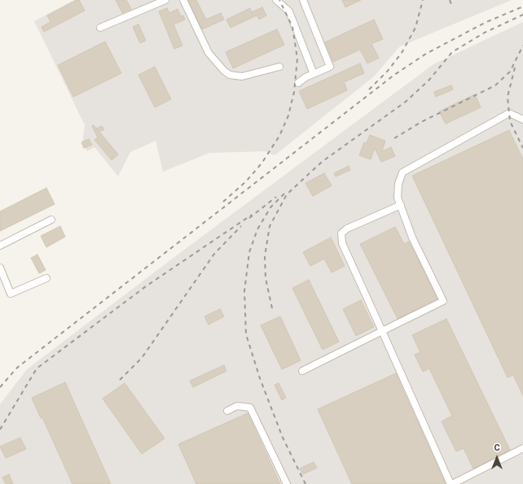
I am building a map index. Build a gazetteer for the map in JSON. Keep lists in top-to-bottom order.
{
  "north": "top"
}
